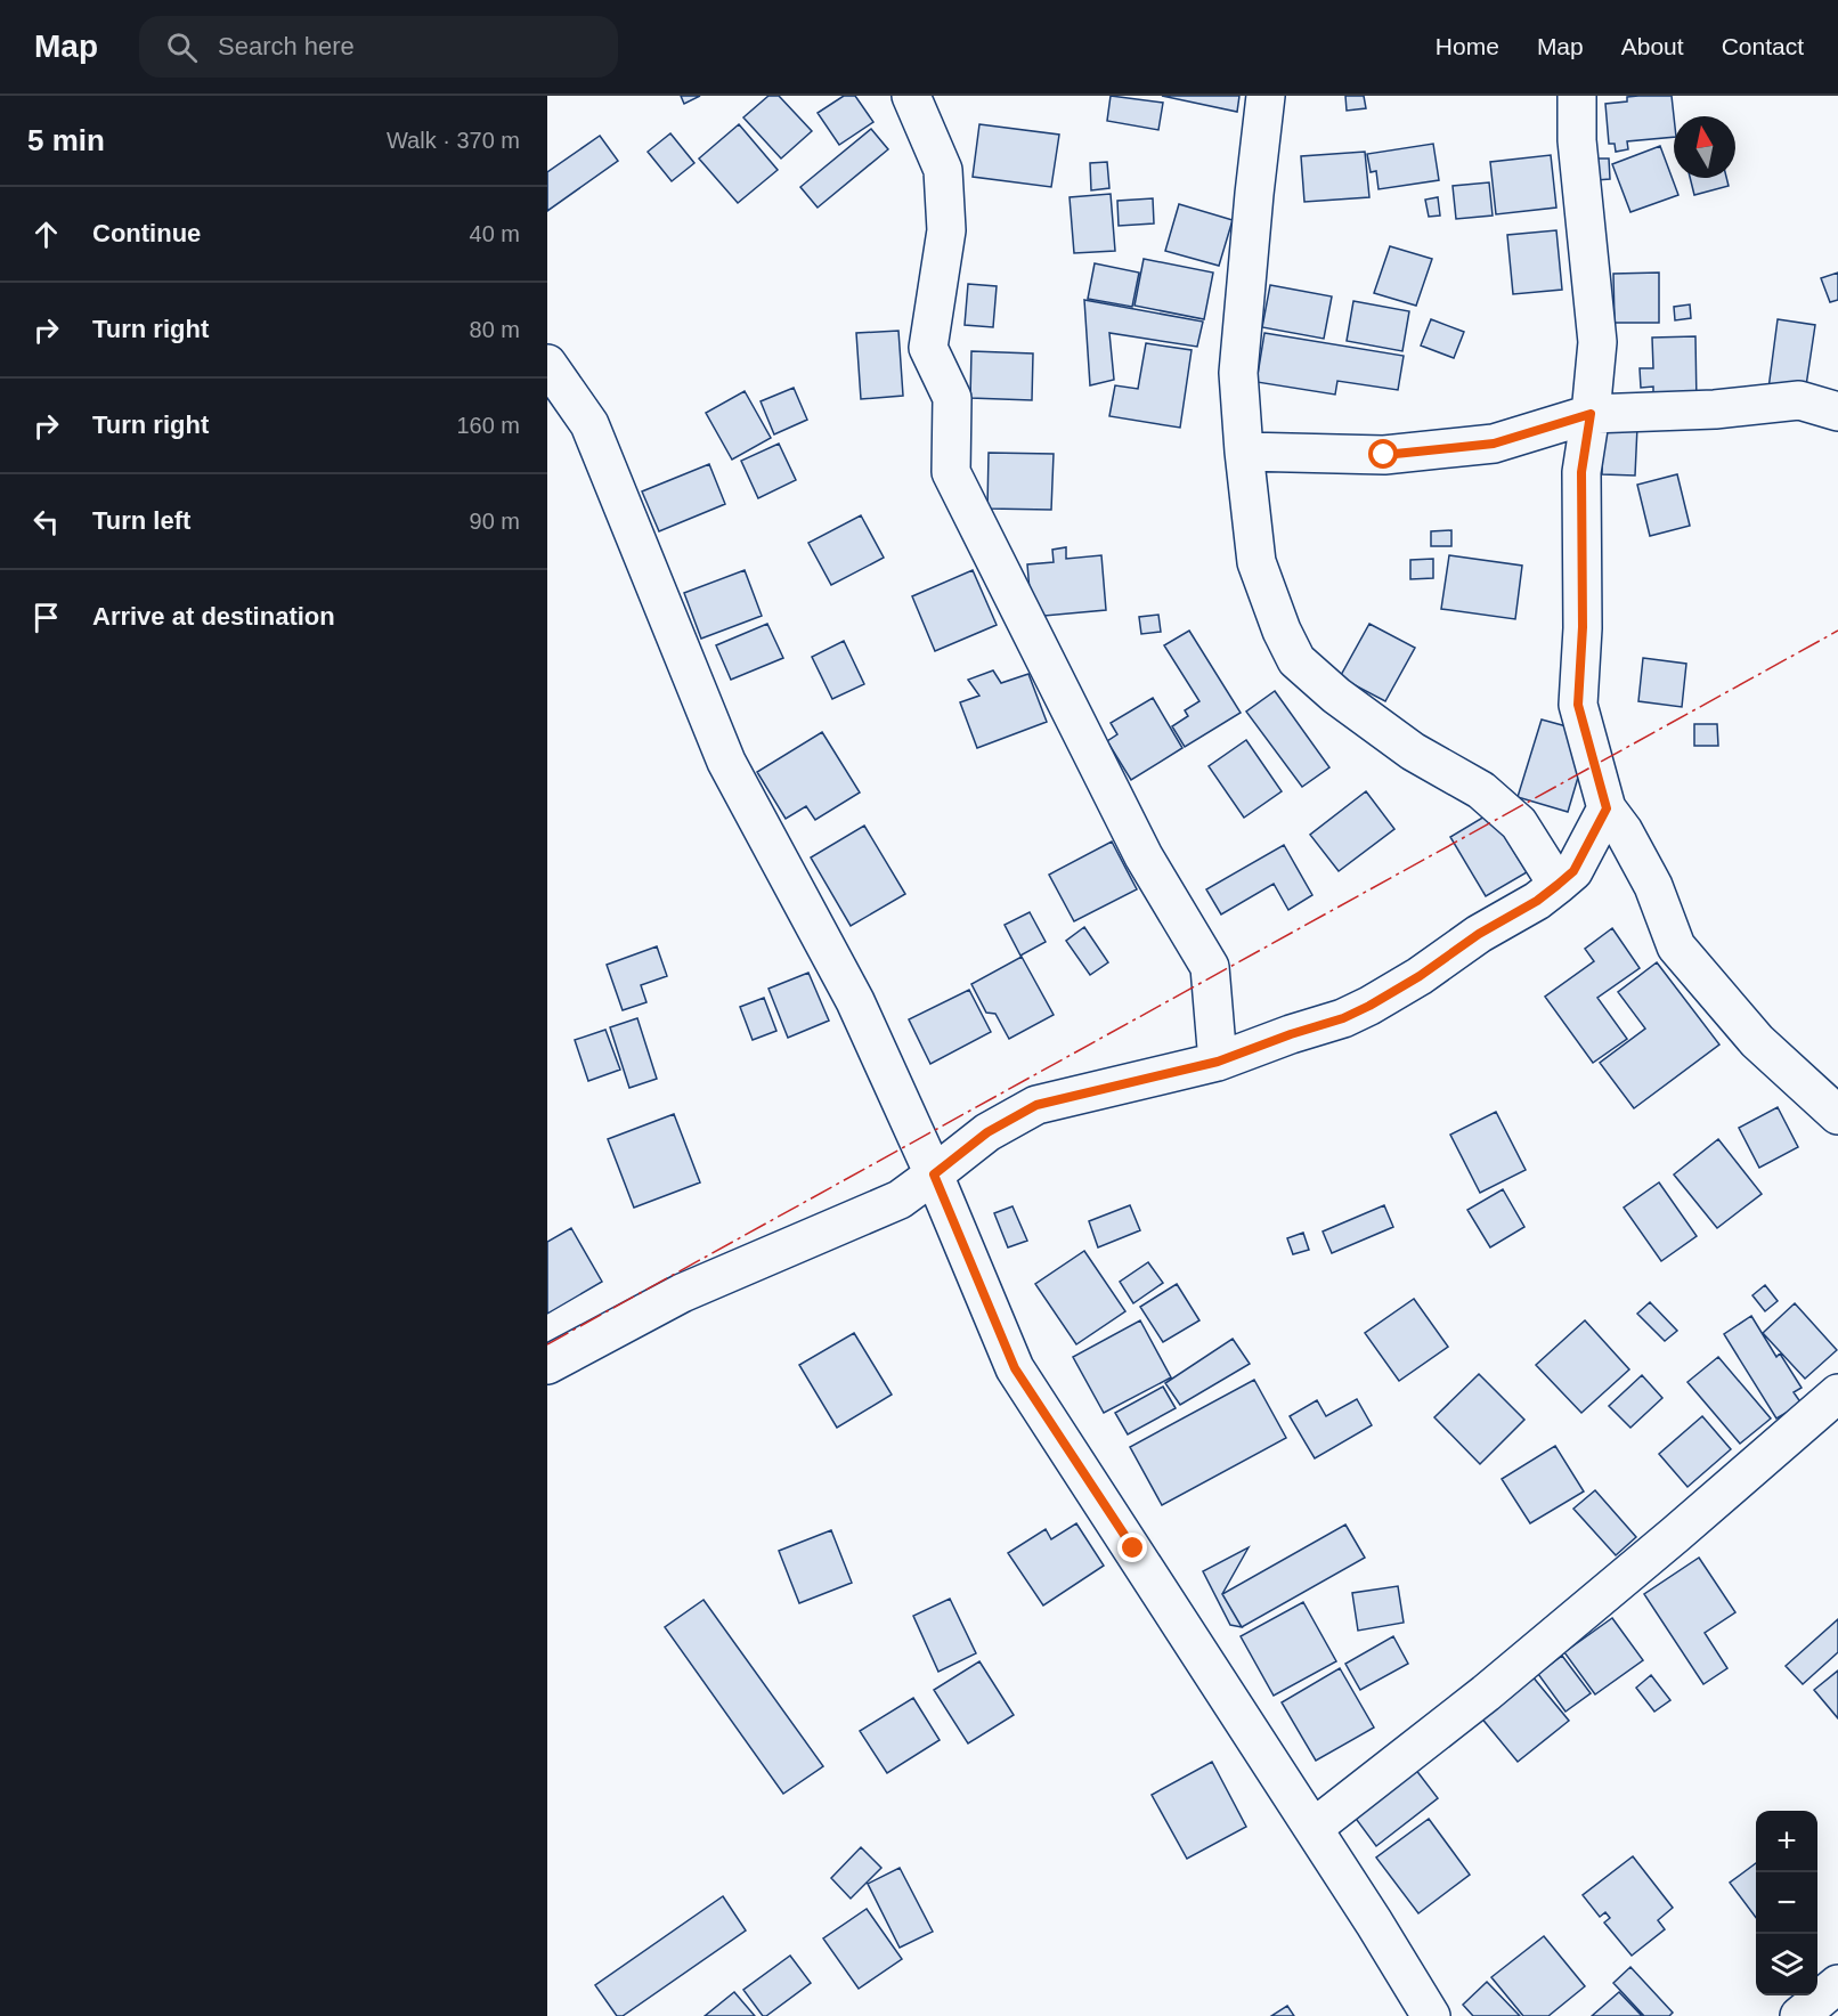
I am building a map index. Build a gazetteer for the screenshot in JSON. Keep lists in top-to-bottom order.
{
  "north": "top",
  "page": {
    "header": "Map",
    "search": "Search here",
    "nav": [
      "Home",
      "Map",
      "About",
      "Contact"
    ],
    "heading": ["5 min", "Walk · 370 m"],
    "list": [
      ["Continue", "40 m"],
      ["Turn right", "80 m"],
      ["Turn right", "160 m"],
      ["Turn left", "90 m"],
      "Arrive at destination"
    ],
    "map_buttons": ["+", "−"]
  }
}
